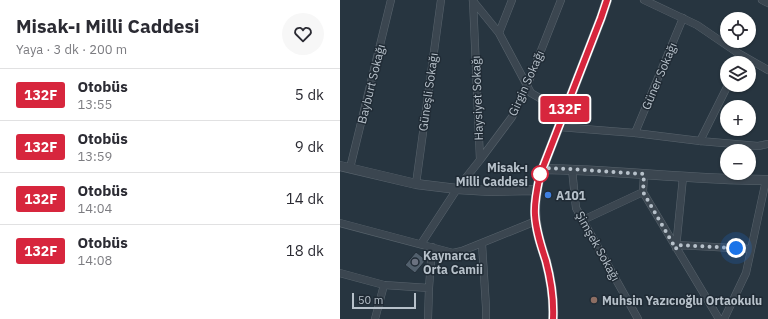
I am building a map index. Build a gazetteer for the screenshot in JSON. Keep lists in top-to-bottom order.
{
  "streets": {
    "street": [
      "Güner Sokağı",
      "Girgin Sokağı",
      "Bayburt Sokağı",
      "Güneşli Sokağı",
      "Haysiyet Sokağı",
      "Şimşek Sokağı"
    ]
  },
  "crossings": [
    ["Girgin Sokağı", "Haysiyet Sokağı"]
  ],
  "places": [
    "Misak-ı Milli Caddesi",
    "A101",
    "Kaynarca Orta Camii",
    "Muhsin Yazıcıoğlu Ortaokulu"
  ],
  "lines": ["bus line 132F"],
  "scale_bar": "50 m",
  "page": {
    "heading": ["Misak-ı Milli Caddesi", "Yaya · 3 dk · 200 m"],
    "on_map": "132F",
    "map_buttons": ["+", "−"],
    "list": [
      {
        "mark": "132F",
        "name": "Otobüs",
        "note": "13:55",
        "value": "5 dk"
      },
      {
        "mark": "132F",
        "name": "Otobüs",
        "note": "13:59",
        "value": "9 dk"
      },
      {
        "mark": "132F",
        "name": "Otobüs",
        "note": "14:04",
        "value": "14 dk"
      },
      {
        "mark": "132F",
        "name": "Otobüs",
        "note": "14:08",
        "value": "18 dk"
      }
    ],
    "scale": "50 m"
  }
}
